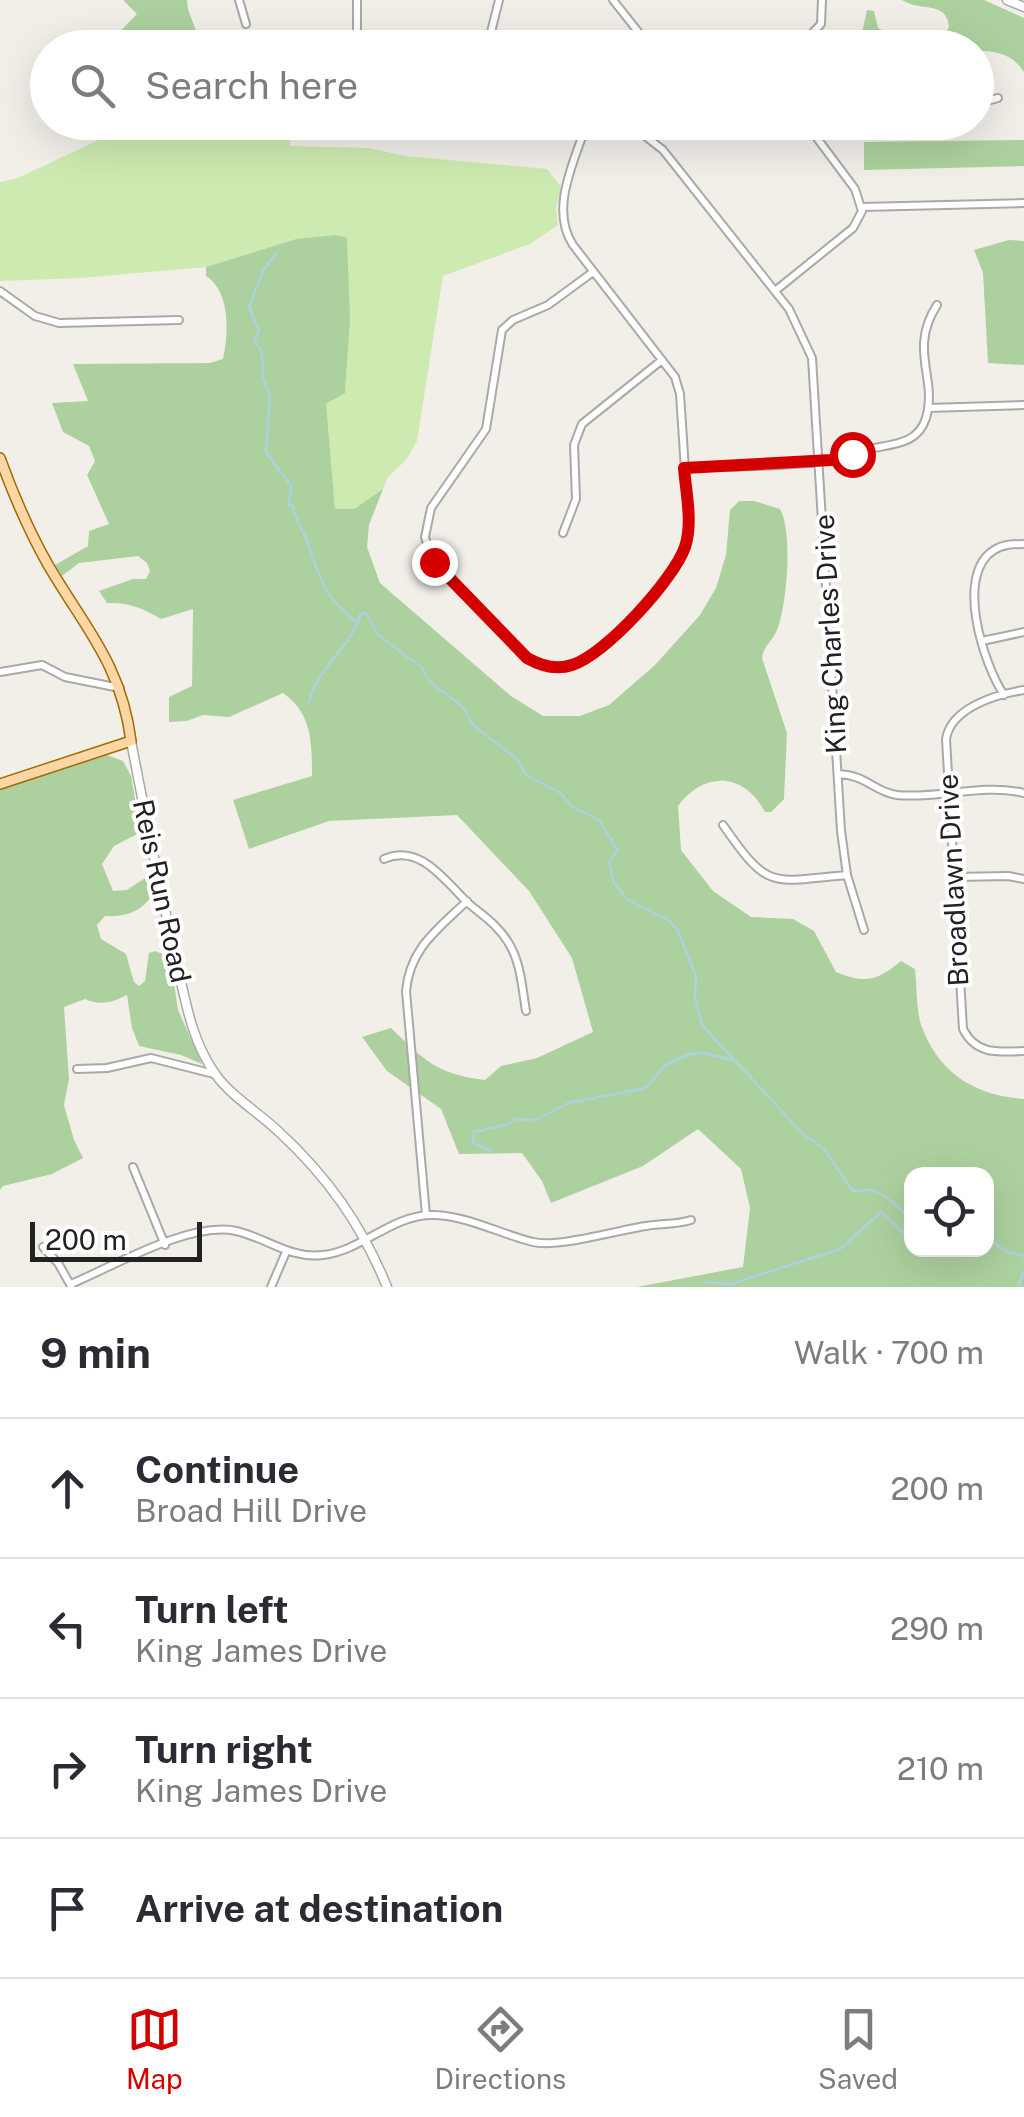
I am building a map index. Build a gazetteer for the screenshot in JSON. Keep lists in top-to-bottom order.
{
  "streets": {
    "main road": ["Reis Run Road"],
    "street": ["King Charles Drive", "Broadlawn Drive"]
  },
  "scale_bar": "200 m",
  "page": {
    "search": "Search here",
    "scale": "200 m",
    "heading": ["9 min", "Walk · 700 m"],
    "list": [
      ["Continue", "Broad Hill Drive", "200 m"],
      ["Turn left", "King James Drive", "290 m"],
      ["Turn right", "King James Drive", "210 m"],
      "Arrive at destination"
    ],
    "nav": ["Map", "Directions", "Saved"]
  }
}
